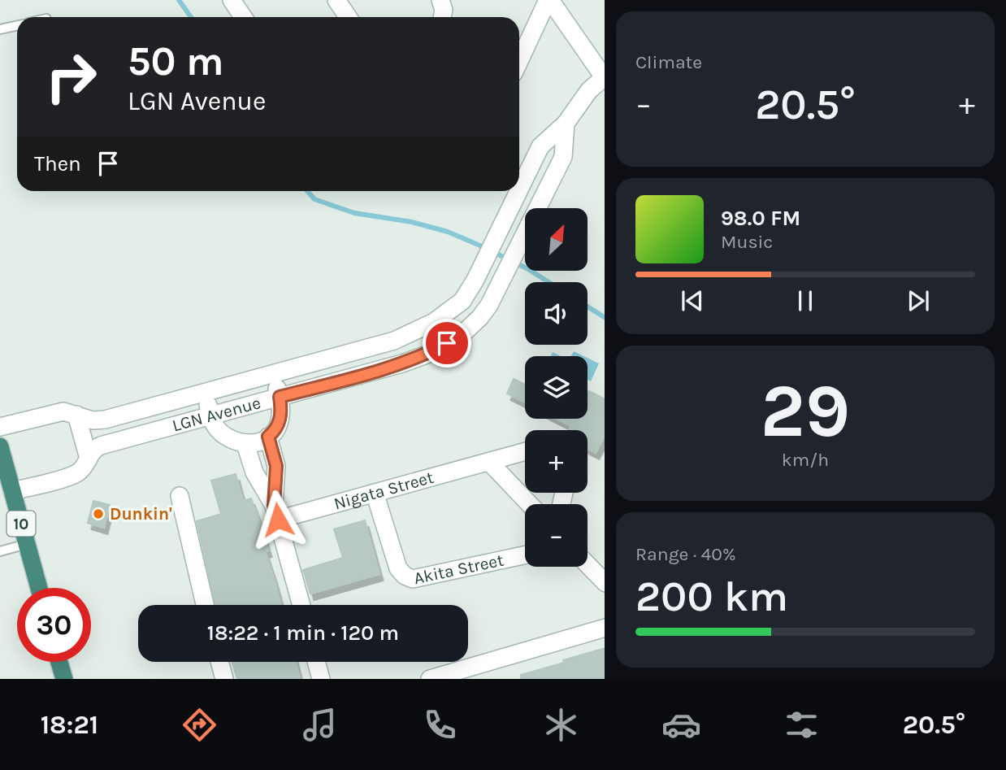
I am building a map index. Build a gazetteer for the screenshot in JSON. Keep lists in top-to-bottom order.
{
  "streets": {
    "highway": ["10"],
    "street": ["LGN Avenue", "Nigata Street", "Akita Street"]
  },
  "crossings": [
    ["LGN Avenue", "10"],
    ["Nigata Street", "Akita Street"]
  ],
  "places": ["Dunkin'"],
  "north": "top right",
  "page": {
    "tile": [
      "Climate",
      ["29", "km/h"],
      ["Range · 40%", "200 km"]
    ],
    "turn": ["50 m", "LGN Avenue"],
    "heat": ["−", "20.5°", "+"],
    "then": "Then",
    "song": ["98.0 FM", "Music"],
    "map_buttons": ["+", "−"],
    "limit": "30",
    "trip": "18:22 · 1 min · 120 m",
    "tabs": ["18:21", "20.5°"]
  }
}
